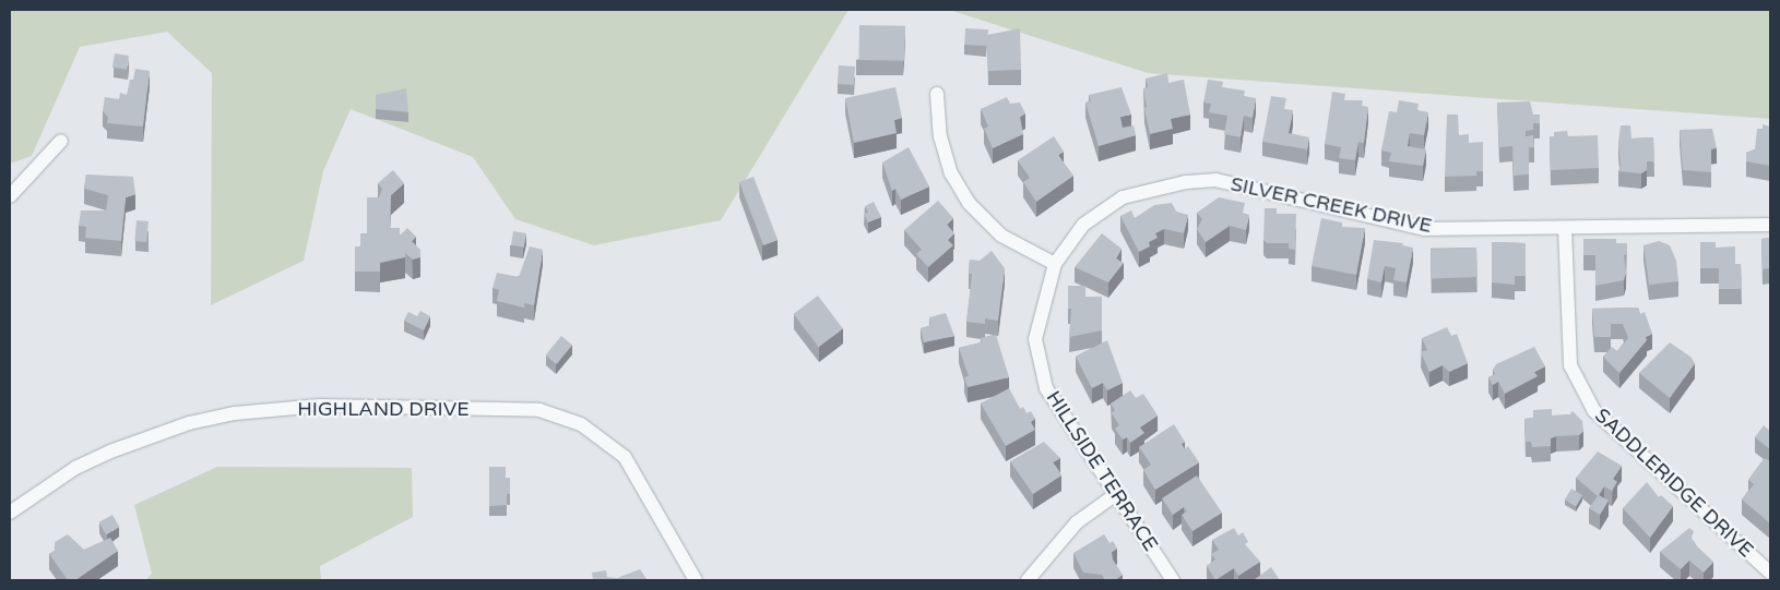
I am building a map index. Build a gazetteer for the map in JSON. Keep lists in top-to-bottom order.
{
  "streets": {
    "street": [
      "SILVER CREEK DRIVE",
      "HIGHLAND DRIVE",
      "HILLSIDE TERRACE",
      "SADDLERIDGE DRIVE"
    ]
  },
  "crossings": [
    ["SILVER CREEK DRIVE", "HILLSIDE TERRACE"],
    ["SILVER CREEK DRIVE", "SADDLERIDGE DRIVE"]
  ]
}
